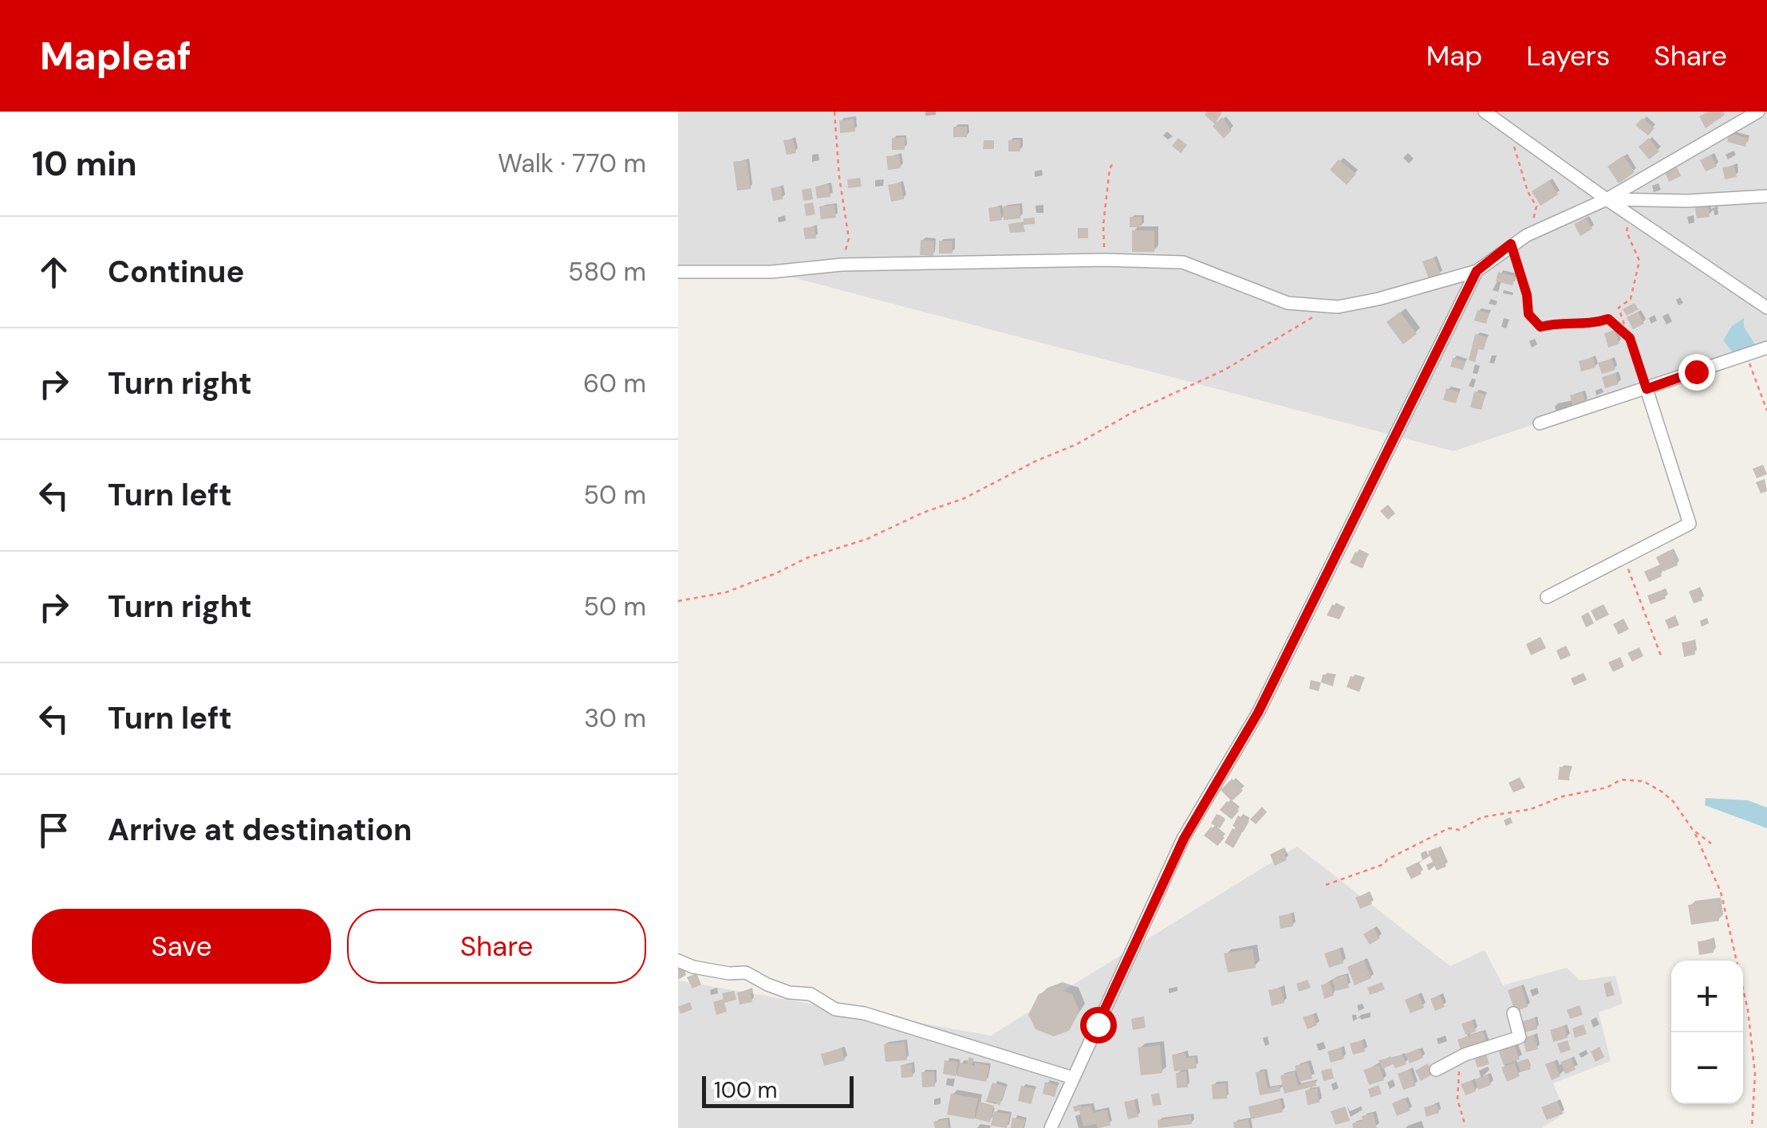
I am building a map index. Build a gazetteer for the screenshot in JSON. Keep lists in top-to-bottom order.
{
  "scale_bar": "100 m",
  "page": {
    "header": "Mapleaf",
    "nav": ["Map", "Layers", "Share"],
    "heading": ["10 min", "Walk · 770 m"],
    "list": [
      ["Continue", "580 m"],
      ["Turn right", "60 m"],
      ["Turn left", "50 m"],
      ["Turn right", "50 m"],
      ["Turn left", "30 m"],
      "Arrive at destination"
    ],
    "buttons": ["Save", "Share"],
    "map_buttons": ["+", "−"],
    "scale": "100 m"
  }
}
